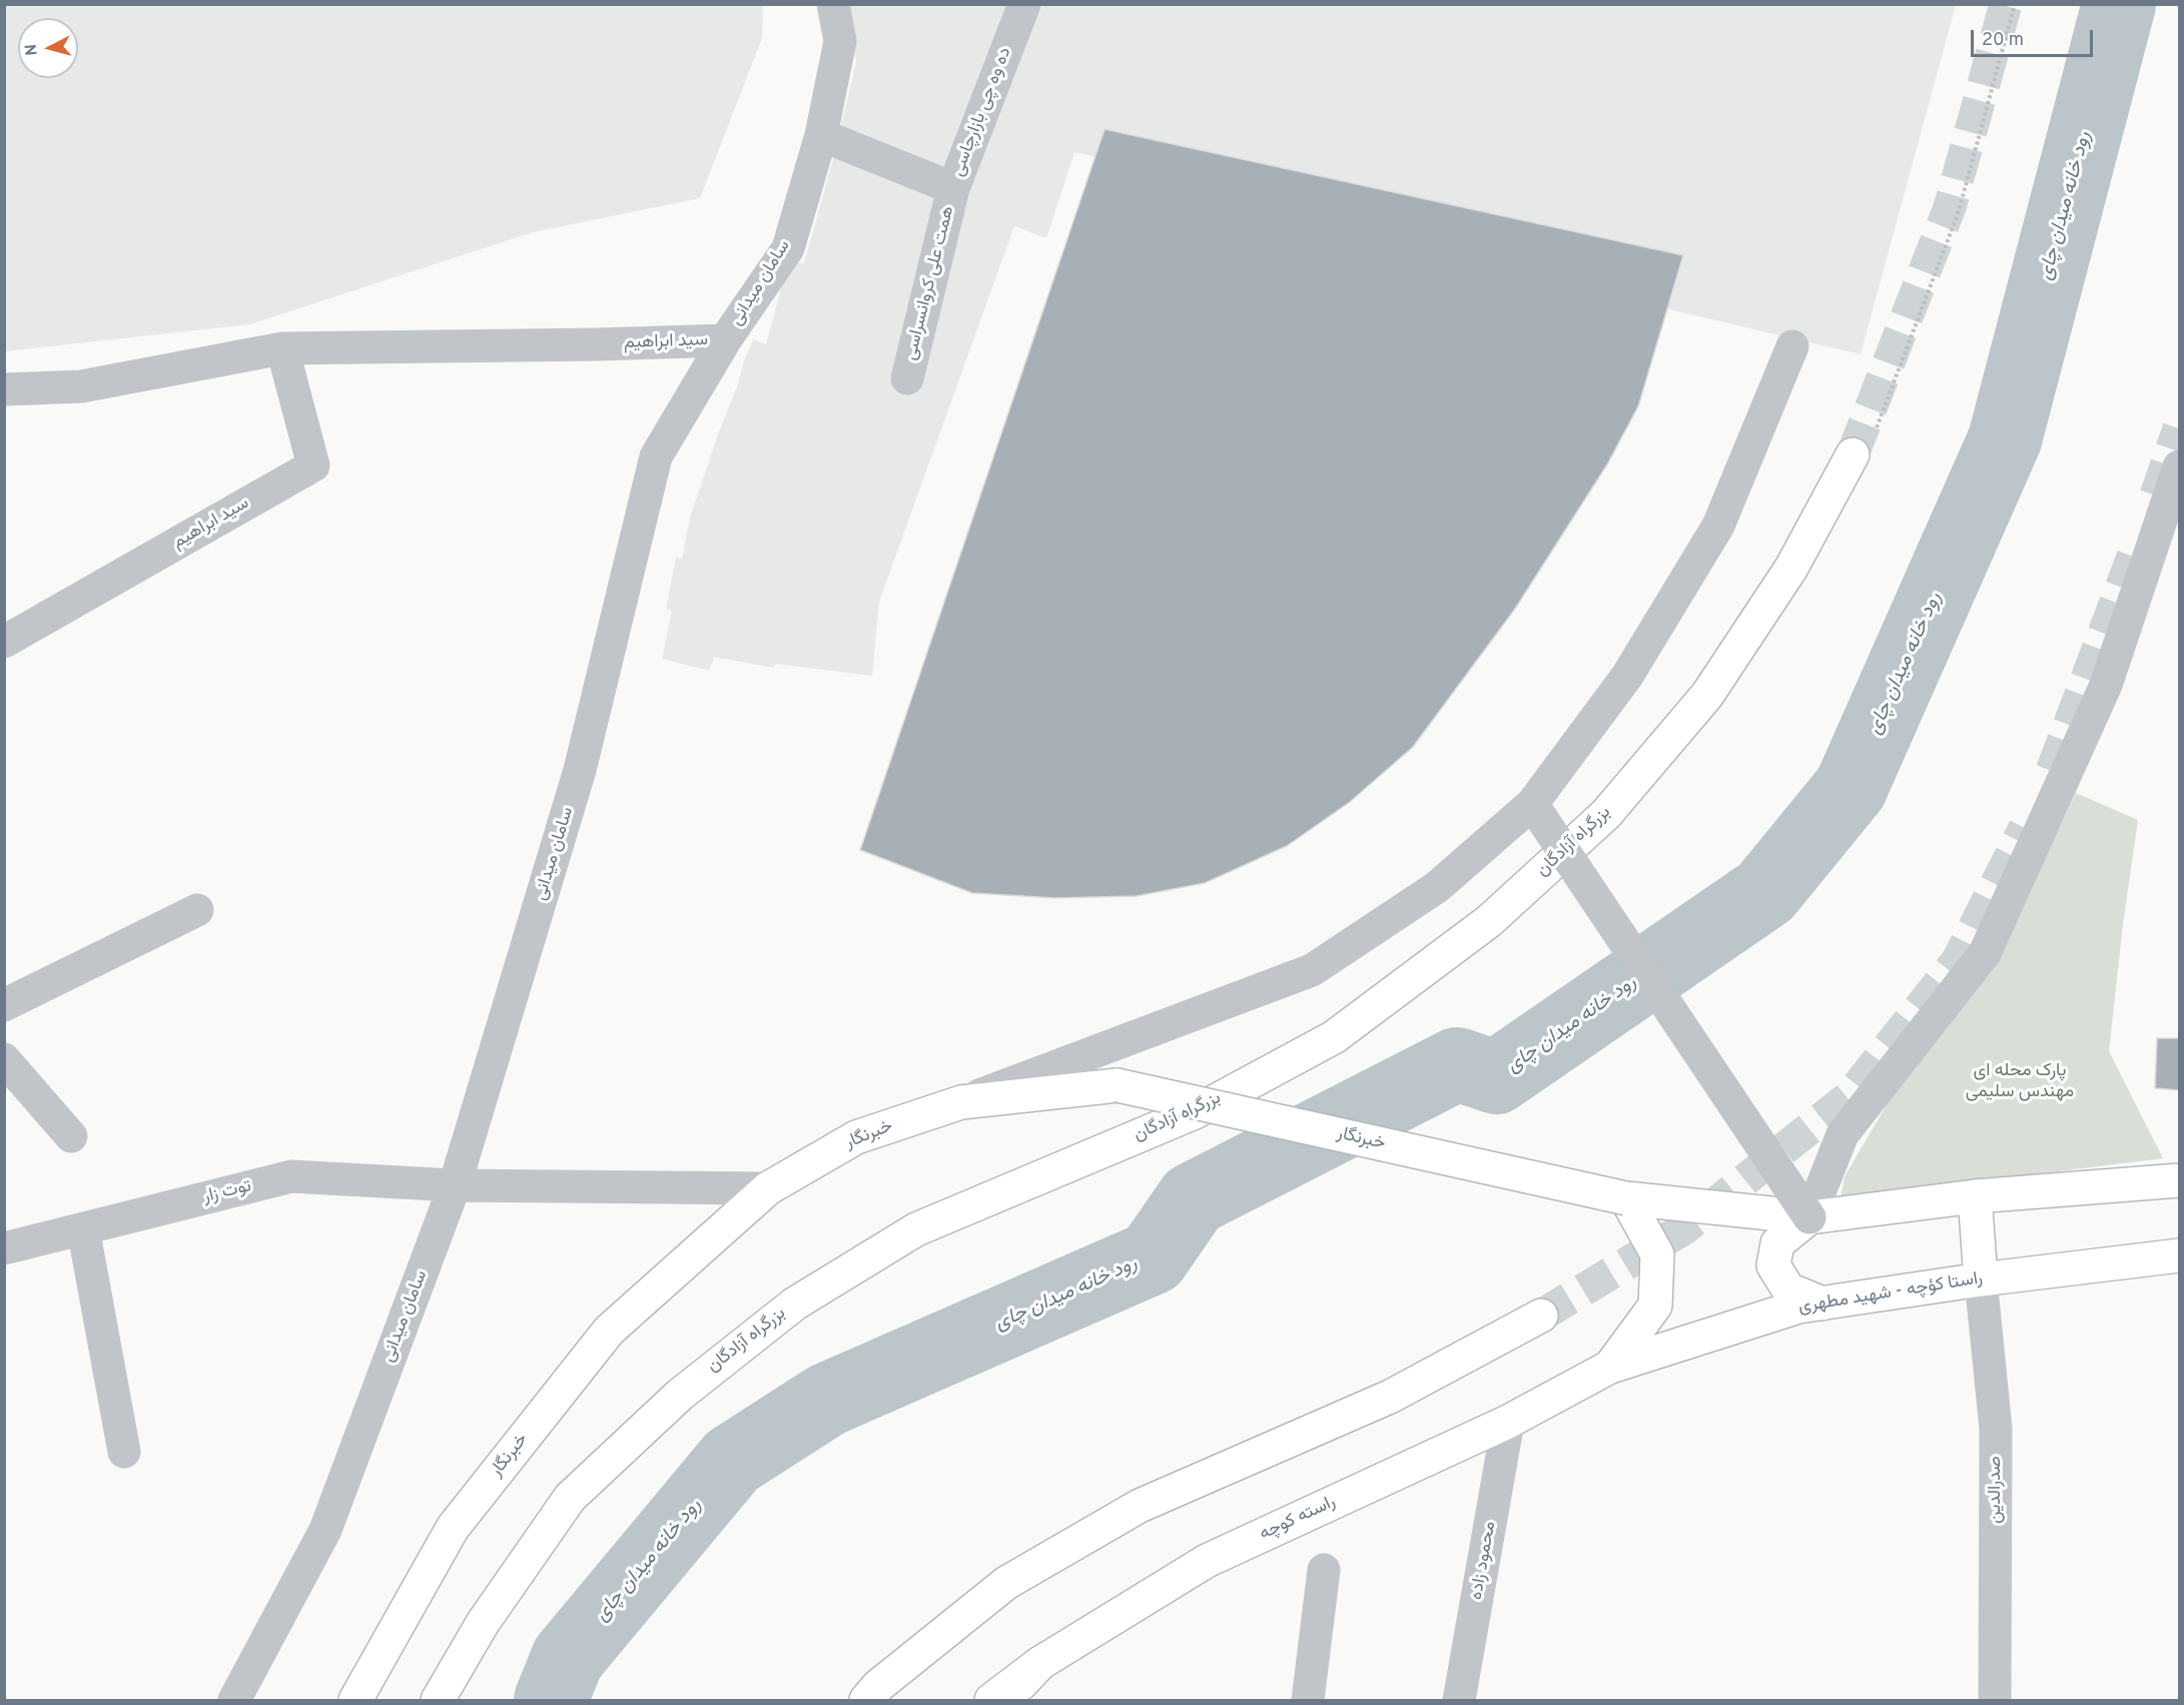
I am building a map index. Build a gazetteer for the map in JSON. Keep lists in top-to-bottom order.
{
  "streets": {
    "main road": [
      "بزرگراه آزادگان",
      "خبرنگار",
      "راستا کؤچه - شهید مطهری",
      "راسته کوچه"
    ],
    "street": [
      "ده وه چی بازارچاسی",
      "سامان میدانی",
      "همت علی کروانسراسی",
      "سید ابراهیم",
      "توت زار",
      "صدرالدین",
      "محمود زاده"
    ]
  },
  "crossings": [
    ["ده وه چی بازارچاسی", "سامان میدانی"],
    ["ده وه چی بازارچاسی", "همت علی کروانسراسی"],
    ["سامان میدانی", "سید ابراهیم"],
    ["سامان میدانی", "توت زار"],
    ["خبرنگار", "توت زار"],
    ["راستا کؤچه - شهید مطهری", "صدرالدین"],
    ["راستا کؤچه - شهید مطهری", "راسته کوچه"],
    ["راسته کوچه", "محمود زاده"]
  ],
  "water": ["رود خانه میدان چای"],
  "parks": ["پارک محله ای مهندس سلیمی"],
  "scale_bar": "20 m",
  "north": "left"
}
